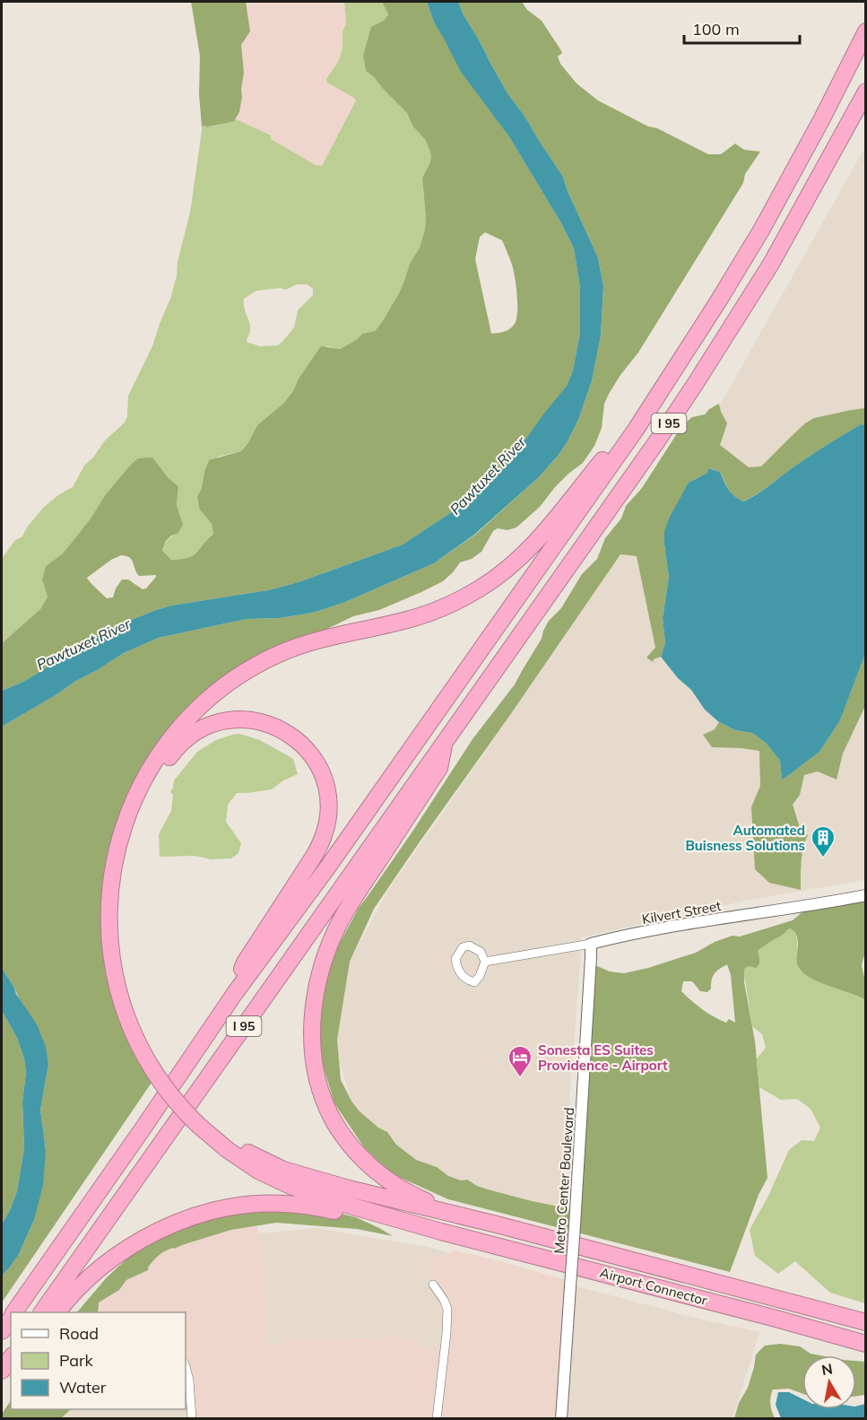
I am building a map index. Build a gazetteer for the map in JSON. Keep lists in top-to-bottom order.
{
  "streets": {
    "highway": ["I 95", "Airport Connector"],
    "street": ["Kilvert Street", "Metro Center Boulevard"]
  },
  "crossings": [
    ["Kilvert Street", "Metro Center Boulevard"]
  ],
  "water": ["Pawtuxet River"],
  "places": {
    "building": ["Automated Buisness Solutions"],
    "hotel": ["Sonesta ES Suites Providence - Airport"]
  },
  "legend": ["Road", "Park", "Water"],
  "scale_bar": "100 m",
  "north": "top"
}
